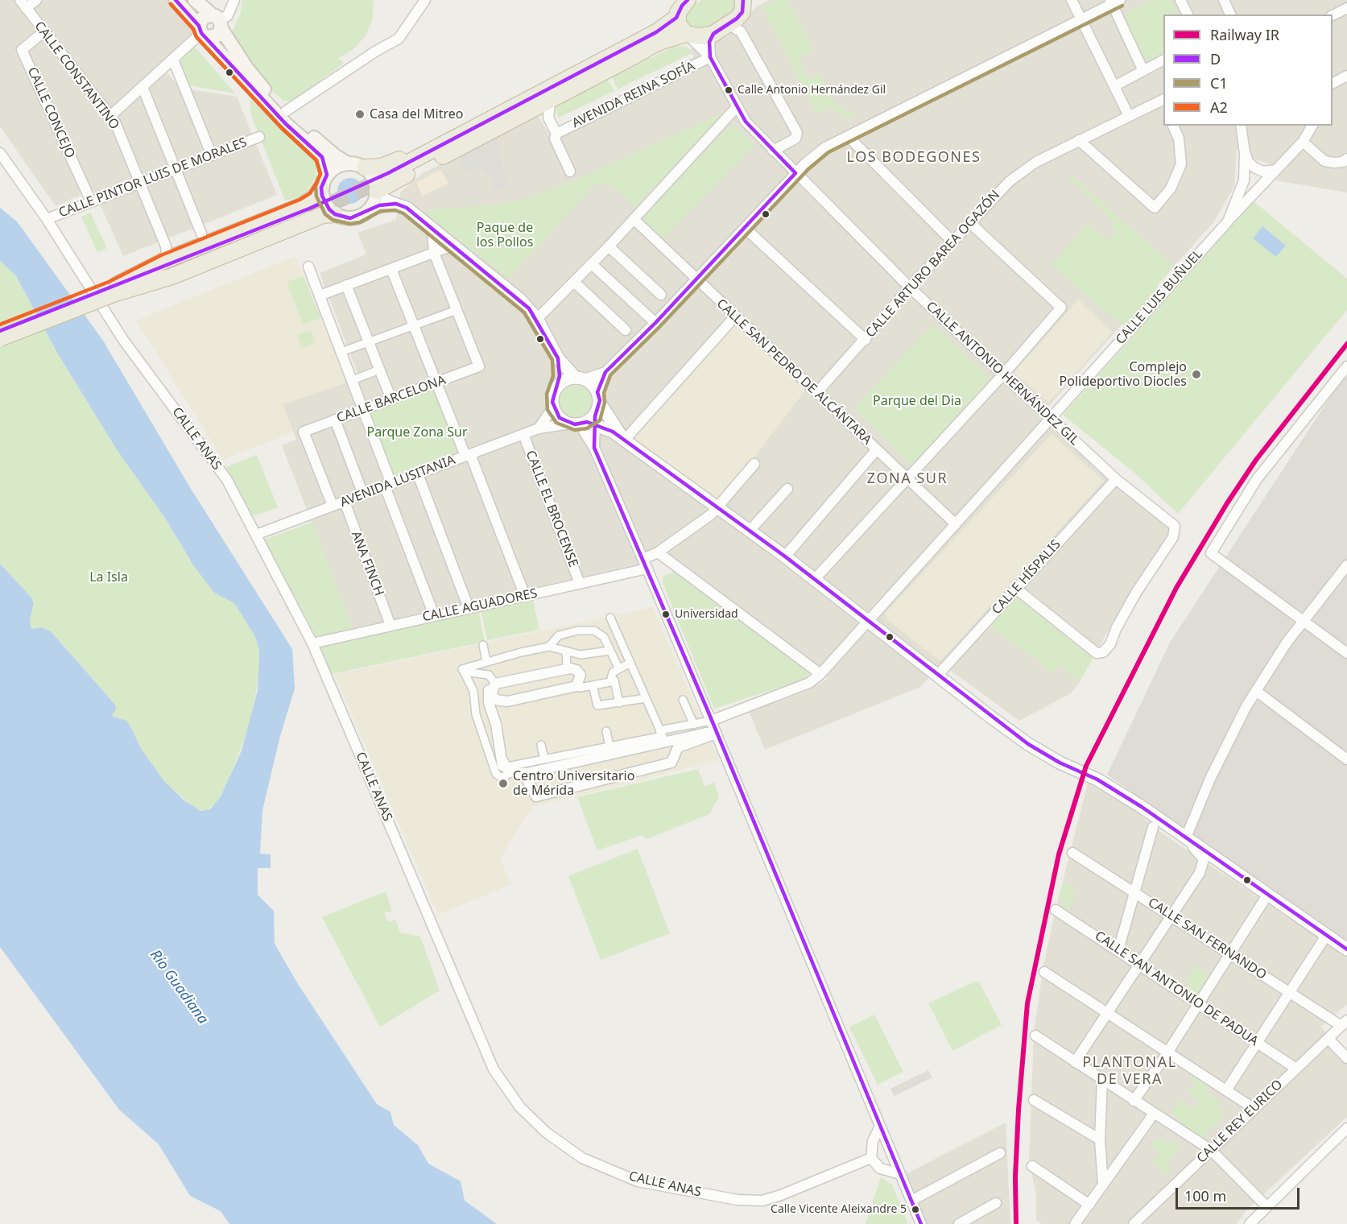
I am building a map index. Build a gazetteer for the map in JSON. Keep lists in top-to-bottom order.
{
  "streets": {
    "street": [
      "CALLE CONSTANTINO",
      "AVENIDA REINA SOFÍA",
      "CALLE CONCEJO",
      "CALLE PINTOR LUIS DE MORALES",
      "CALLE ARTURO BAREA OGAZÓN",
      "CALLE LUIS BUÑUEL",
      "CALLE SAN PEDRO DE ALCÁNTARA",
      "CALLE ANTONIO HERNÁNDEZ GIL",
      "CALLE BARCELONA",
      "CALLE ANAS",
      "AVENIDA LUSITANIA",
      "CALLE EL BROCENSE",
      "ANA FINCH",
      "CALLE HÍSPALIS",
      "CALLE AGUADORES",
      "CALLE SAN FERNANDO",
      "CALLE SAN ANTONIO DE PADUA",
      "CALLE REY EURICO"
    ]
  },
  "crossings": [
    ["CALLE CONSTANTINO", "CALLE CONCEJO"],
    ["CALLE CONSTANTINO", "CALLE PINTOR LUIS DE MORALES"],
    ["AVENIDA REINA SOFÍA", "CALLE ANTONIO HERNÁNDEZ GIL"],
    ["CALLE CONCEJO", "CALLE PINTOR LUIS DE MORALES"],
    ["CALLE PINTOR LUIS DE MORALES", "CALLE ANAS"],
    ["CALLE ARTURO BAREA OGAZÓN", "CALLE SAN PEDRO DE ALCÁNTARA"],
    ["CALLE ARTURO BAREA OGAZÓN", "CALLE ANTONIO HERNÁNDEZ GIL"],
    ["CALLE LUIS BUÑUEL", "CALLE SAN PEDRO DE ALCÁNTARA"],
    ["CALLE LUIS BUÑUEL", "CALLE ANTONIO HERNÁNDEZ GIL"],
    ["CALLE ANTONIO HERNÁNDEZ GIL", "CALLE HÍSPALIS"],
    ["CALLE BARCELONA", "AVENIDA LUSITANIA"],
    ["CALLE ANAS", "AVENIDA LUSITANIA"],
    ["CALLE ANAS", "CALLE AGUADORES"],
    ["AVENIDA LUSITANIA", "CALLE EL BROCENSE"],
    ["AVENIDA LUSITANIA", "ANA FINCH"],
    ["CALLE EL BROCENSE", "CALLE AGUADORES"],
    ["ANA FINCH", "CALLE AGUADORES"],
    ["CALLE SAN FERNANDO", "CALLE REY EURICO"],
    ["CALLE SAN ANTONIO DE PADUA", "CALLE REY EURICO"]
  ],
  "districts": ["LOS BODEGONES", "ZONA SUR", "PLANTONAL DE VERA"],
  "water": ["Río Guadiana"],
  "parks": [
    "Paque de los Pollos",
    "Parque del Dia",
    "Parque Zona Sur",
    "La Isla"
  ],
  "places": [
    "Calle Antonio Hernández Gil",
    "Casa del Mitreo",
    "Complejo Polideportivo Diocles",
    "Universidad",
    "Centro Universitario de Mérida",
    "Calle Vicente Aleixandre 5"
  ],
  "lines": [
    "transit line D",
    "transit line C1",
    "transit line A2",
    "rail line IR"
  ],
  "legend": [
    "Railway IR",
    "D",
    "C1",
    "A2"
  ],
  "scale_bar": "100 m"
}
